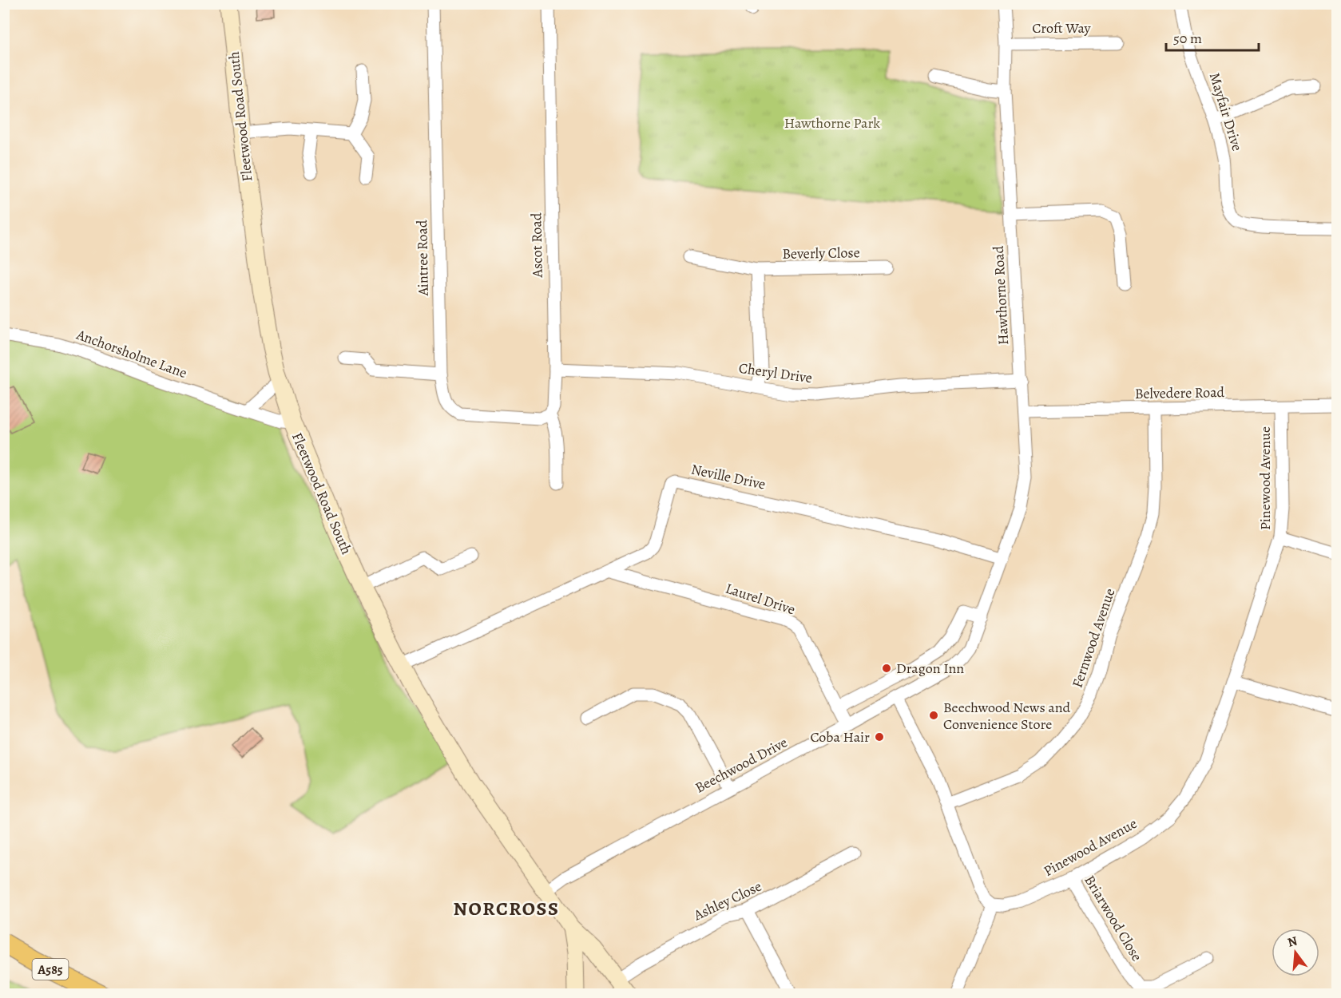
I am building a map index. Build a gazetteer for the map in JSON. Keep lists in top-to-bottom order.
{
  "streets": {
    "highway": ["A585"],
    "main road": ["Fleetwood Road South"],
    "street": [
      "Croft Way",
      "Mayfair Drive",
      "Ascot Road",
      "Beverly Close",
      "Aintree Road",
      "Hawthorne Road",
      "Anchorsholme Lane",
      "Cheryl Drive",
      "Belvedere Road",
      "Neville Drive",
      "Pinewood Avenue",
      "Laurel Drive",
      "Fernwood Avenue",
      "Beechwood Drive",
      "Ashley Close",
      "Briarwood Close"
    ]
  },
  "crossings": [
    ["Croft Way", "Hawthorne Road"],
    ["Fleetwood Road South", "Anchorsholme Lane"],
    ["Fleetwood Road South", "Neville Drive"],
    ["Fleetwood Road South", "Beechwood Drive"],
    ["Fleetwood Road South", "Ashley Close"],
    ["Ascot Road", "Aintree Road"],
    ["Ascot Road", "Cheryl Drive"],
    ["Hawthorne Road", "Cheryl Drive"],
    ["Hawthorne Road", "Belvedere Road"],
    ["Hawthorne Road", "Neville Drive"],
    ["Hawthorne Road", "Beechwood Drive"],
    ["Belvedere Road", "Pinewood Avenue"],
    ["Belvedere Road", "Fernwood Avenue"],
    ["Neville Drive", "Laurel Drive"],
    ["Pinewood Avenue", "Briarwood Close"],
    ["Laurel Drive", "Beechwood Drive"]
  ],
  "districts": ["NORCROSS"],
  "parks": ["Hawthorne Park"],
  "places": ["Dragon Inn", "Beechwood News and Convenience Store", "Coba Hair"],
  "scale_bar": "50 m",
  "north": "top"
}
